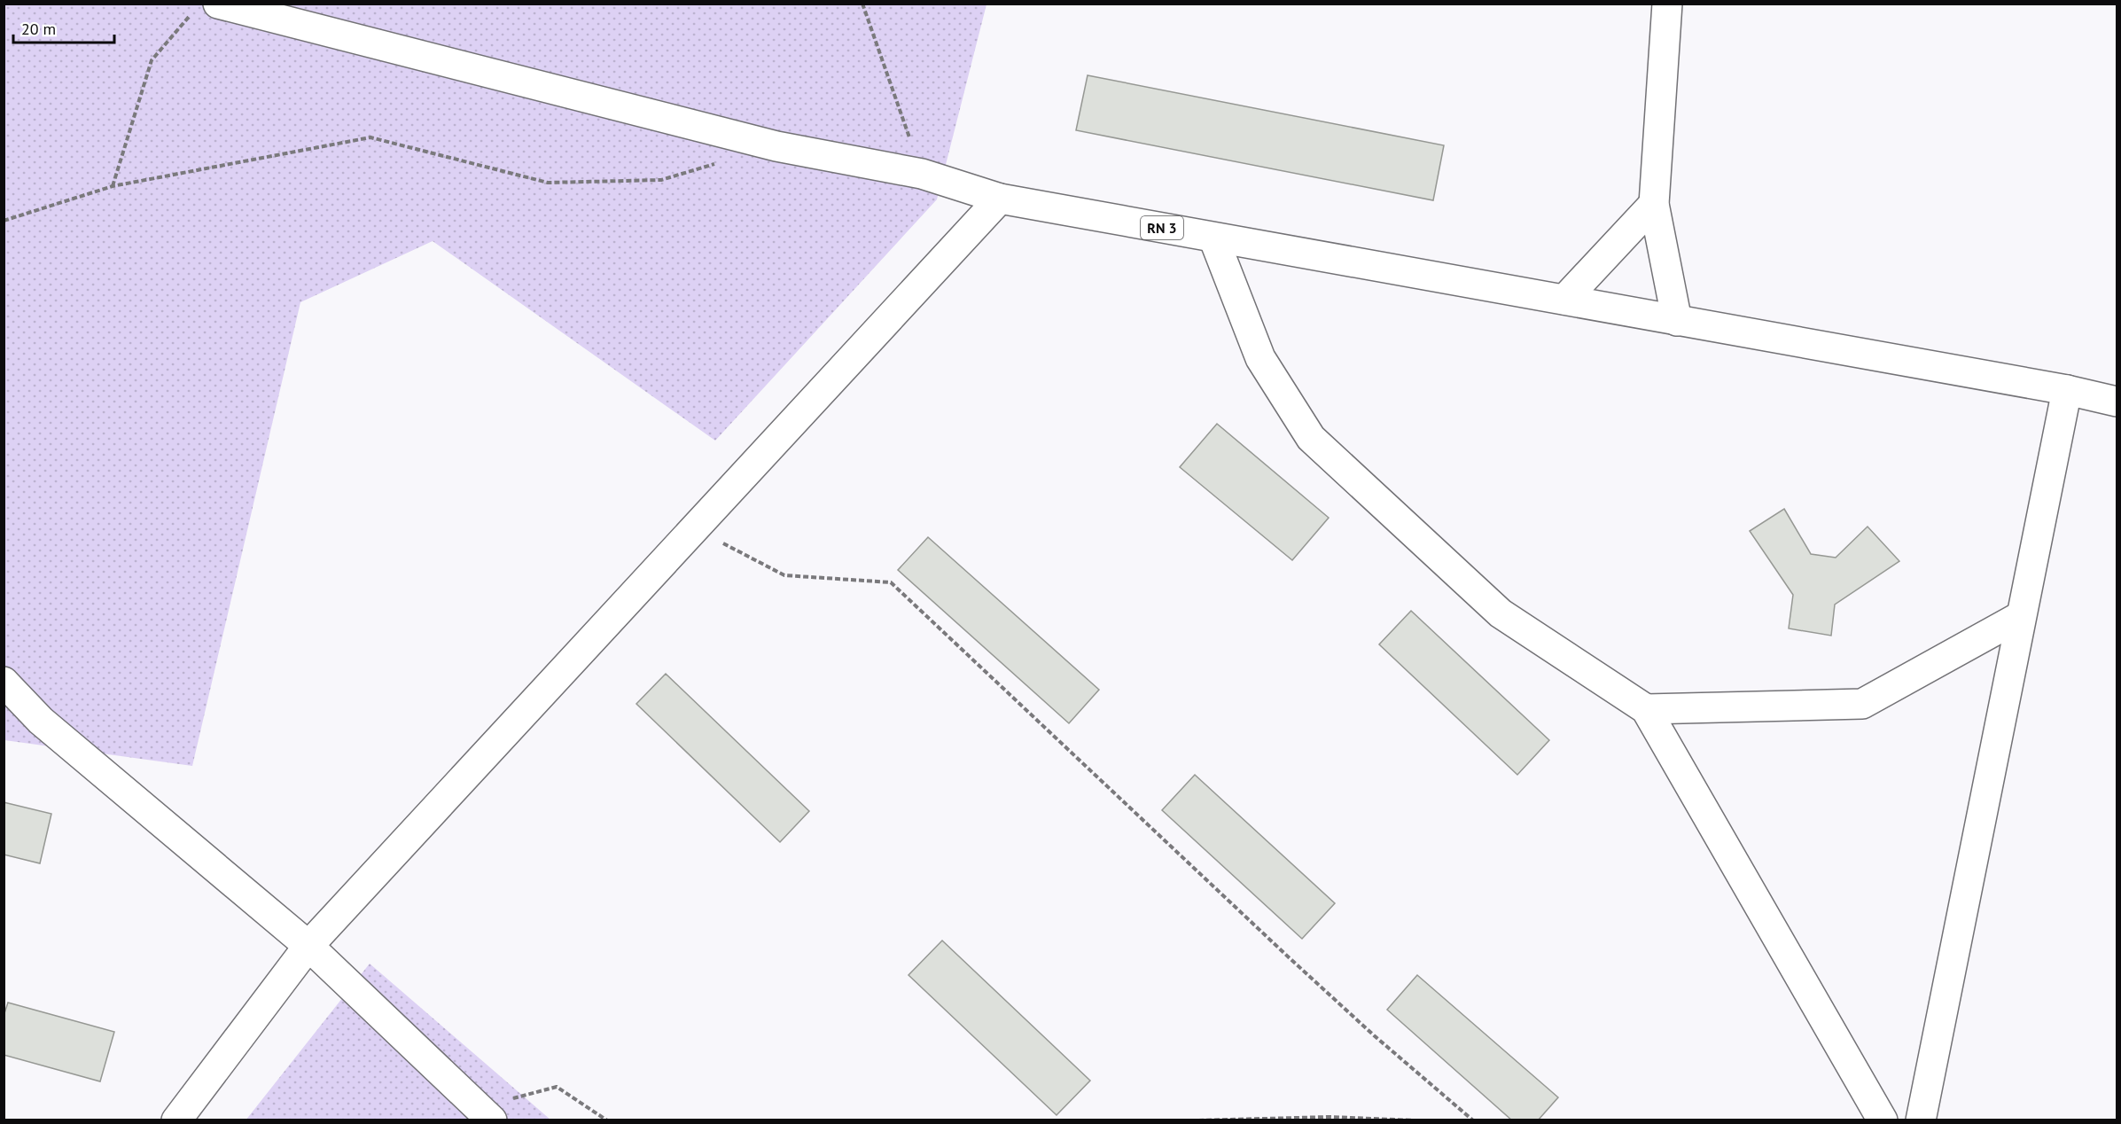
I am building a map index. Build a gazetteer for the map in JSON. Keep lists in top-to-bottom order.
{
  "streets": {
    "street": ["RN 3"]
  },
  "scale_bar": "20 m"
}
